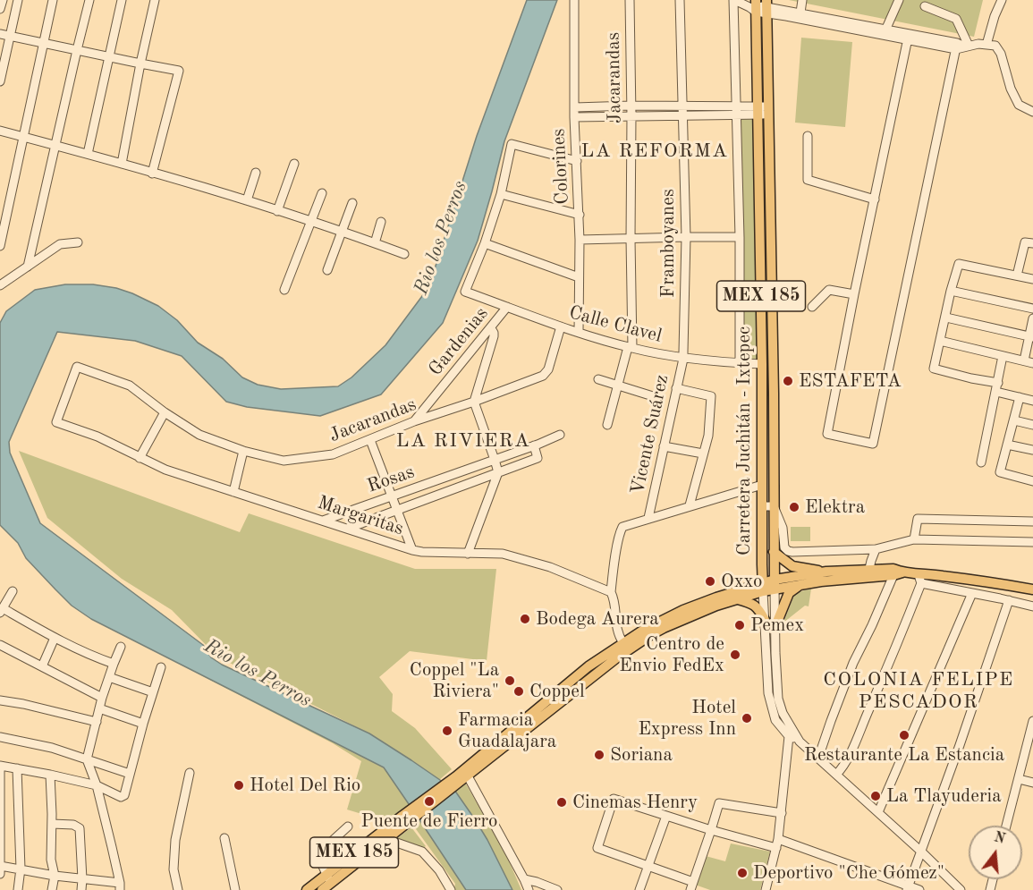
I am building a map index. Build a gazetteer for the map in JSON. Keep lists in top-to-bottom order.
{
  "streets": {
    "main road": ["MEX 185", "Carretera Juchitán - Ixtepec"],
    "street": [
      "Jacarandas",
      "Colorines",
      "Framboyanes",
      "Calle Clavel",
      "Gardenias",
      "Vicente Suárez",
      "Rosas",
      "Margaritas"
    ]
  },
  "crossings": [
    ["Jacarandas", "Calle Clavel"],
    ["Jacarandas", "Gardenias"],
    ["Jacarandas", "Margaritas"],
    ["Colorines", "Calle Clavel"],
    ["Framboyanes", "Calle Clavel"],
    ["Framboyanes", "Vicente Suárez"],
    ["MEX 185", "Carretera Juchitán - Ixtepec"],
    ["Calle Clavel", "Gardenias"],
    ["Calle Clavel", "Vicente Suárez"],
    ["Calle Clavel", "Carretera Juchitán - Ixtepec"],
    ["Rosas", "Margaritas"]
  ],
  "districts": ["LA REFORMA", "LA RIVIERA", "COLONIA FELIPE PESCADOR"],
  "water": ["Rio los Perros"],
  "places": [
    "ESTAFETA",
    "Elektra",
    "Oxxo",
    "Bodega Aurera",
    "Pemex",
    "Centro de Envio FedEx",
    "Coppel \"La Riviera\"",
    "Coppel",
    "Hotel Express Inn",
    "Farmacia Guadalajara",
    "Restaurante La Estancia",
    "Soriana",
    "Hotel Del Rio",
    "La Tlayuderia",
    "Puente de Fierro",
    "Cinemas Henry",
    "Deportivo \"Che Gómez\""
  ],
  "north": "top"
}
